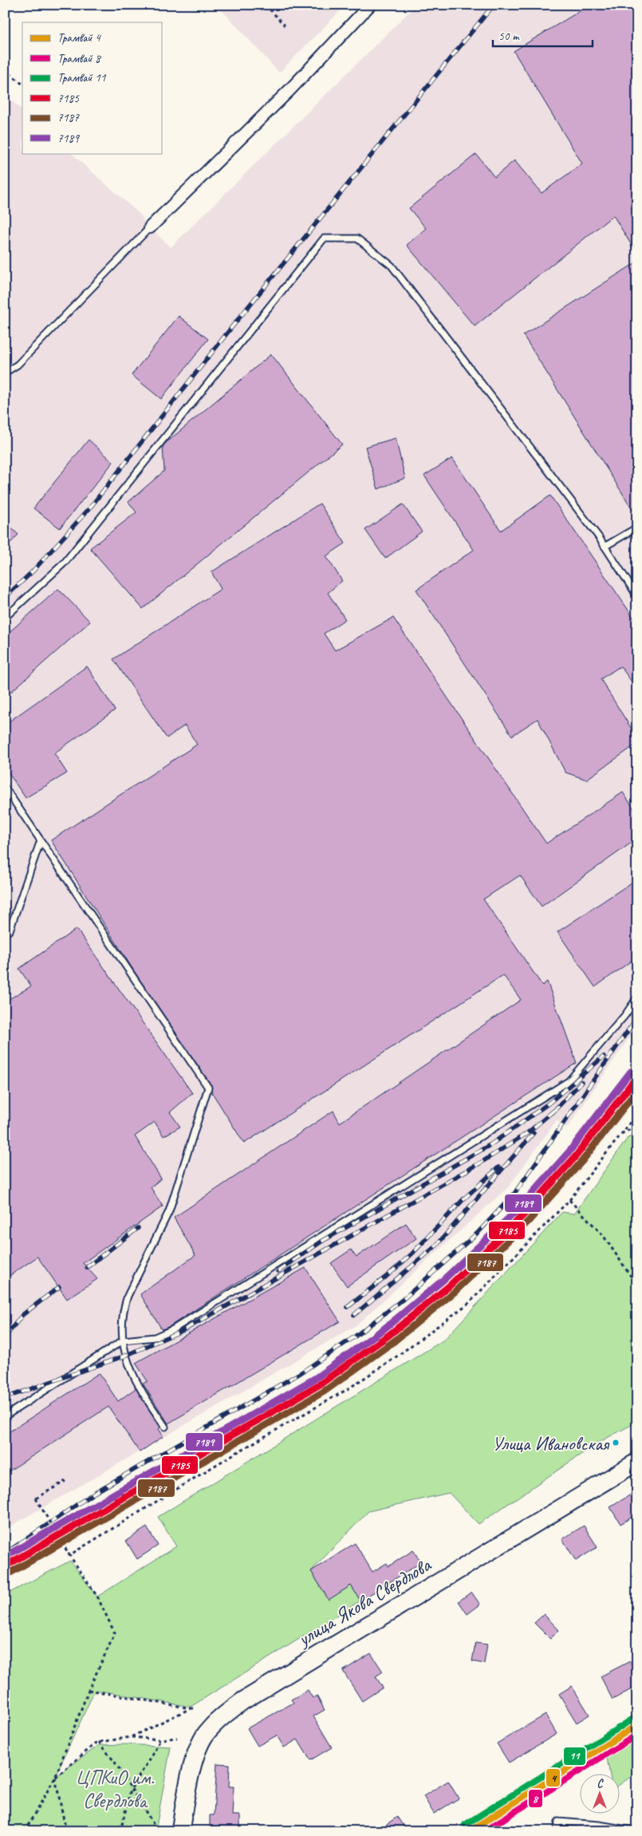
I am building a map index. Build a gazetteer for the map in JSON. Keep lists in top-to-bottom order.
{
  "streets": {
    "main road": ["улица Якова Свердлова"]
  },
  "parks": ["ЦПКиО им. Свердлова"],
  "places": ["Улица Ивановская"],
  "lines": [
    "transit line 7189",
    "transit line 7185",
    "transit line 7187",
    "tram line 11",
    "tram line 4",
    "tram line 8"
  ],
  "legend": [
    "Трамвай 4",
    "Трамвай 8",
    "Трамвай 11",
    "7185",
    "7187",
    "7189"
  ],
  "scale_bar": "50 m",
  "north": "top"
}
